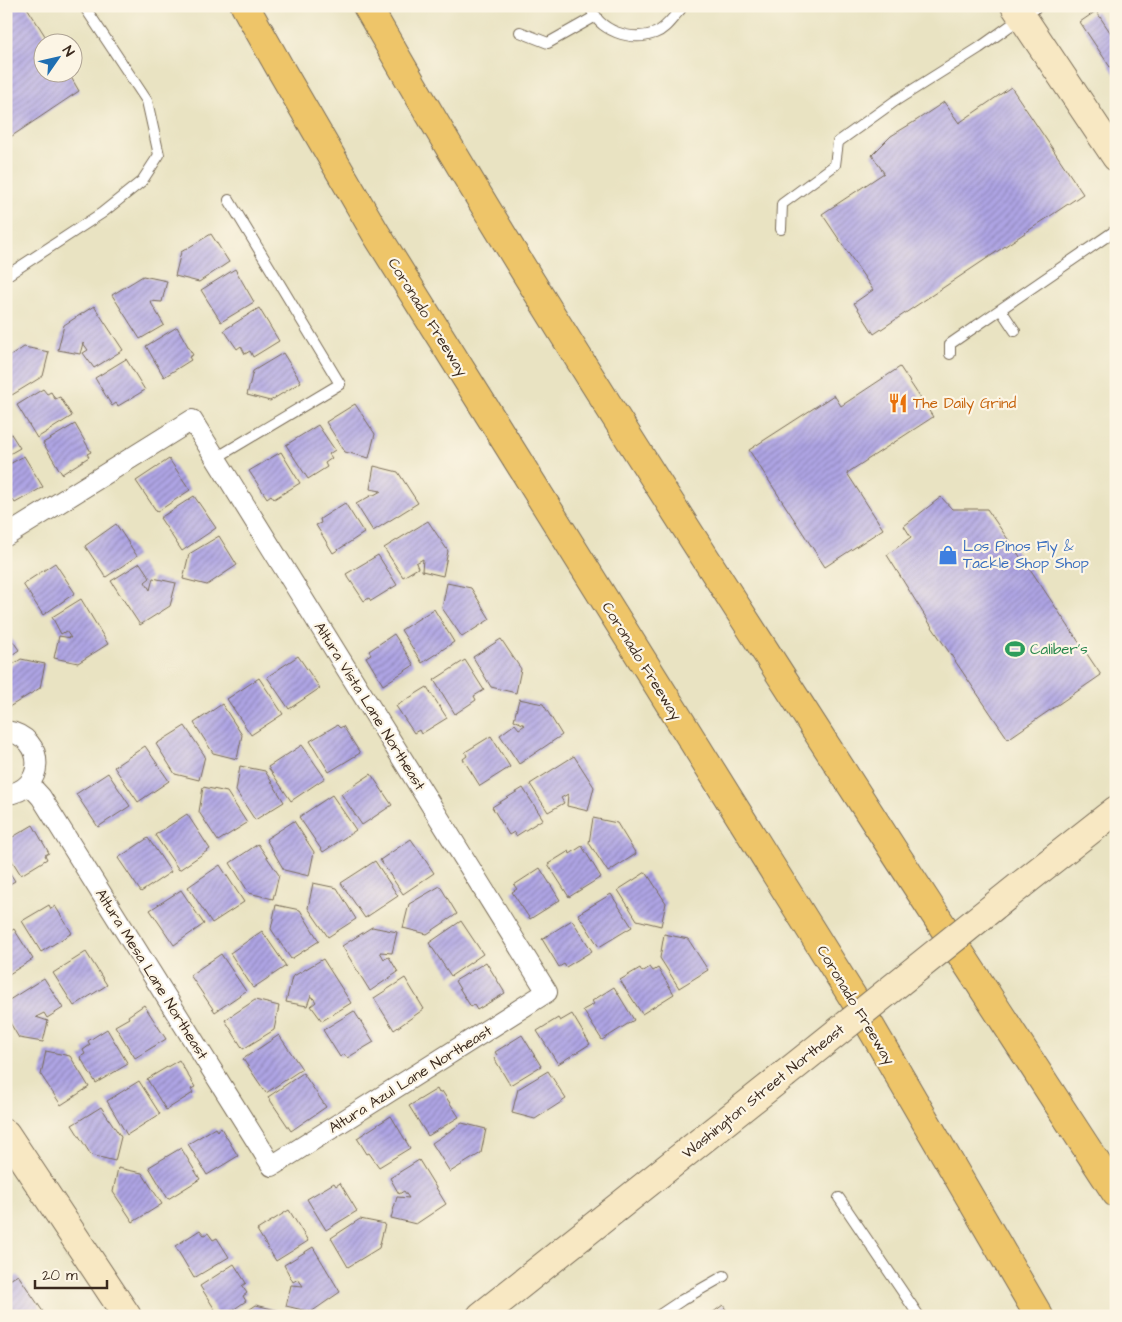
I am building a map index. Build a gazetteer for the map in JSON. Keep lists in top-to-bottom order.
{
  "streets": {
    "highway": ["Coronado Freeway"],
    "street": [
      "Altura Vista Lane Northeast",
      "Altura Mesa Lane Northeast",
      "Altura Azul Lane Northeast",
      "Washington Street Northeast"
    ]
  },
  "crossings": [
    ["Altura Vista Lane Northeast", "Altura Azul Lane Northeast"],
    ["Altura Mesa Lane Northeast", "Altura Azul Lane Northeast"]
  ],
  "places": {
    "restaurant": ["The Daily Grind"],
    "shop": ["Los Pinos Fly & Tackle Shop Shop"],
    "sports": ["Caliber's"]
  },
  "scale_bar": "20 m",
  "north": "top right"
}
